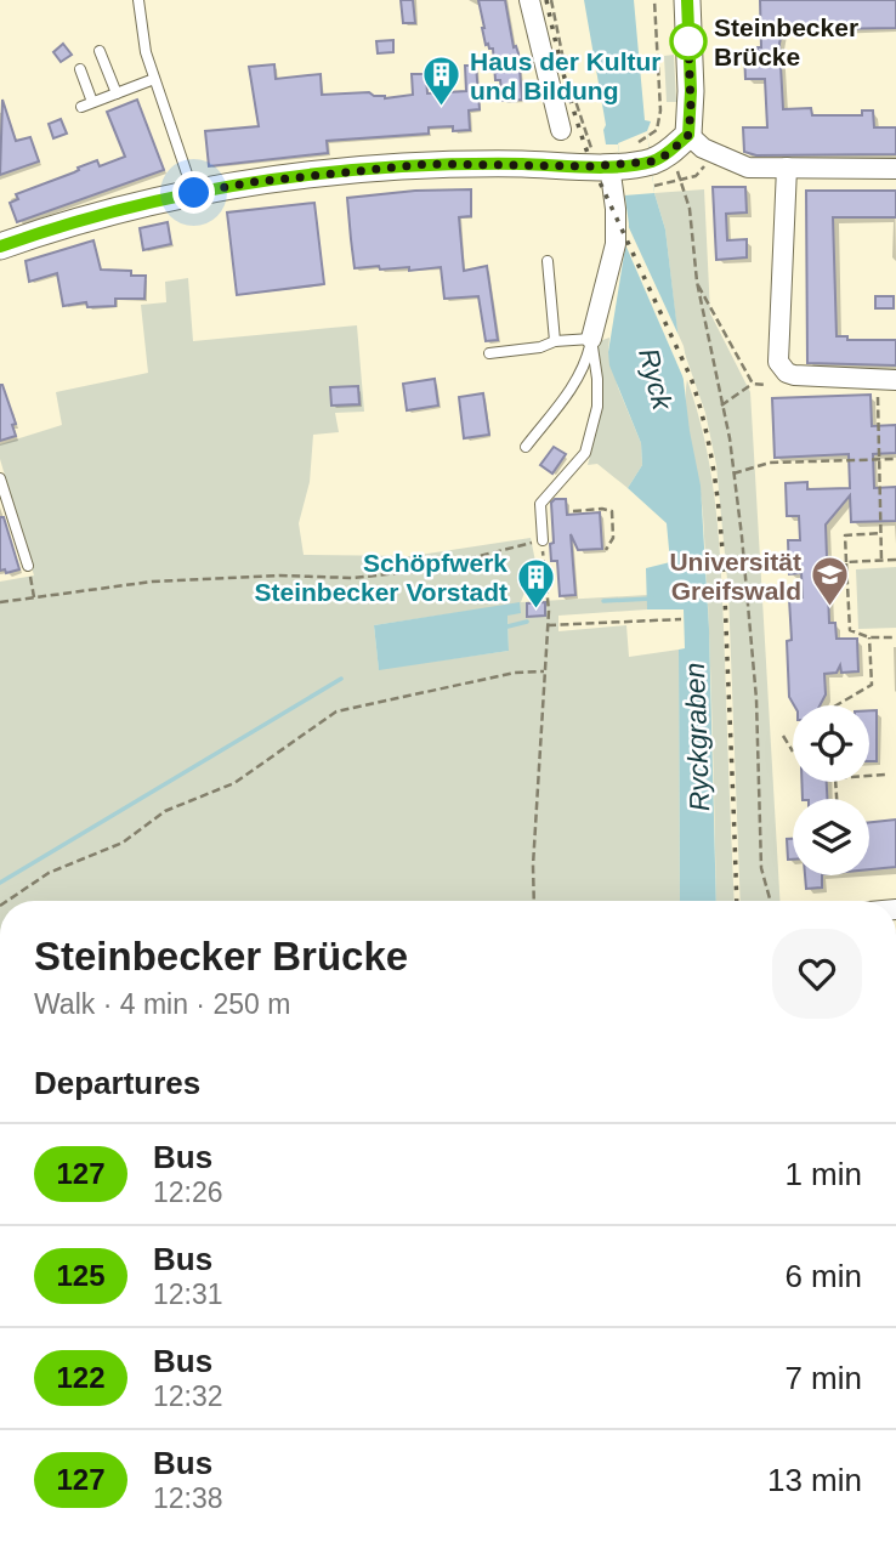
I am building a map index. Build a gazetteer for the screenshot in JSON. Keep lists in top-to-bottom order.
{
  "water": ["Ryck", "Ryckgraben"],
  "places": {
    "other": ["Steinbecker Brücke"],
    "building": ["Haus der Kultur und Bildung", "Schöpfwerk Steinbecker Vorstadt"],
    "school or university": ["Universität Greifswald"]
  },
  "lines": ["bus line 127"],
  "page": {
    "heading": [
      ["Steinbecker Brücke", "Walk · 4 min · 250 m"],
      "Departures"
    ],
    "list": [
      {
        "mark": "127",
        "name": "Bus",
        "note": "12:26",
        "value": "1 min"
      },
      {
        "mark": "125",
        "name": "Bus",
        "note": "12:31",
        "value": "6 min"
      },
      {
        "mark": "122",
        "name": "Bus",
        "note": "12:32",
        "value": "7 min"
      },
      {
        "mark": "127",
        "name": "Bus",
        "note": "12:38",
        "value": "13 min"
      }
    ]
  }
}
